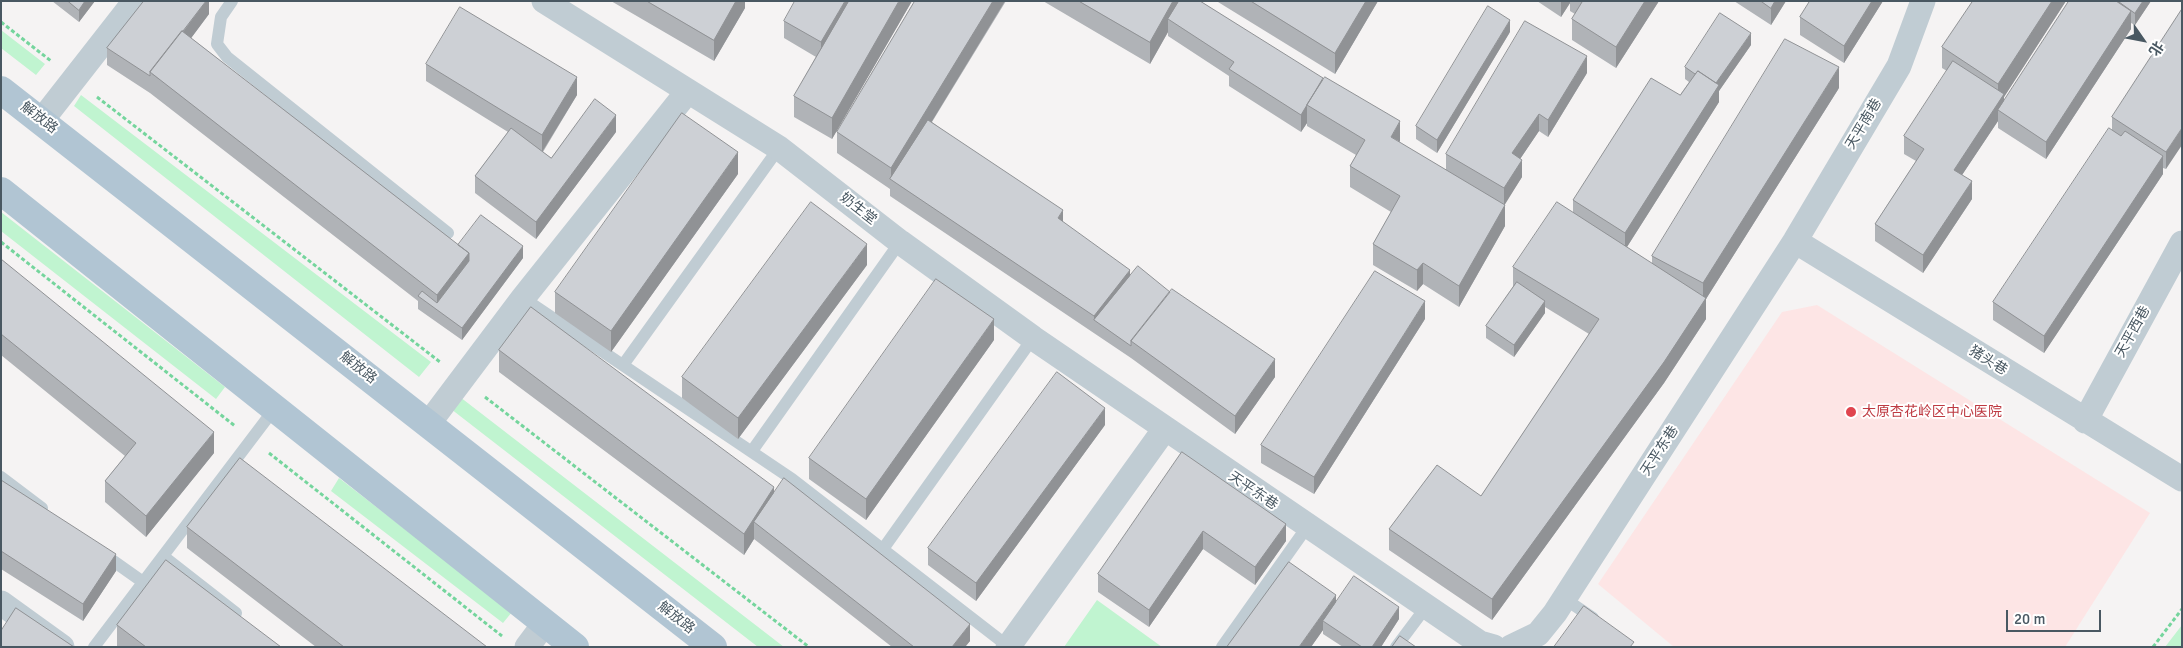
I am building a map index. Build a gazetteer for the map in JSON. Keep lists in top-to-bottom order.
{
  "streets": {
    "main road": ["解放路"],
    "street": [
      "天平南巷",
      "奶生堂",
      "天平西巷",
      "猪头巷",
      "天平东巷"
    ]
  },
  "crossings": [
    ["天平南巷", "猪头巷"],
    ["天平南巷", "天平东巷"],
    ["奶生堂", "天平东巷"],
    ["天平西巷", "猪头巷"],
    ["猪头巷", "天平东巷"]
  ],
  "places": ["太原杏花岭区中心医院"],
  "scale_bar": "20 m",
  "north": "bottom right"
}
